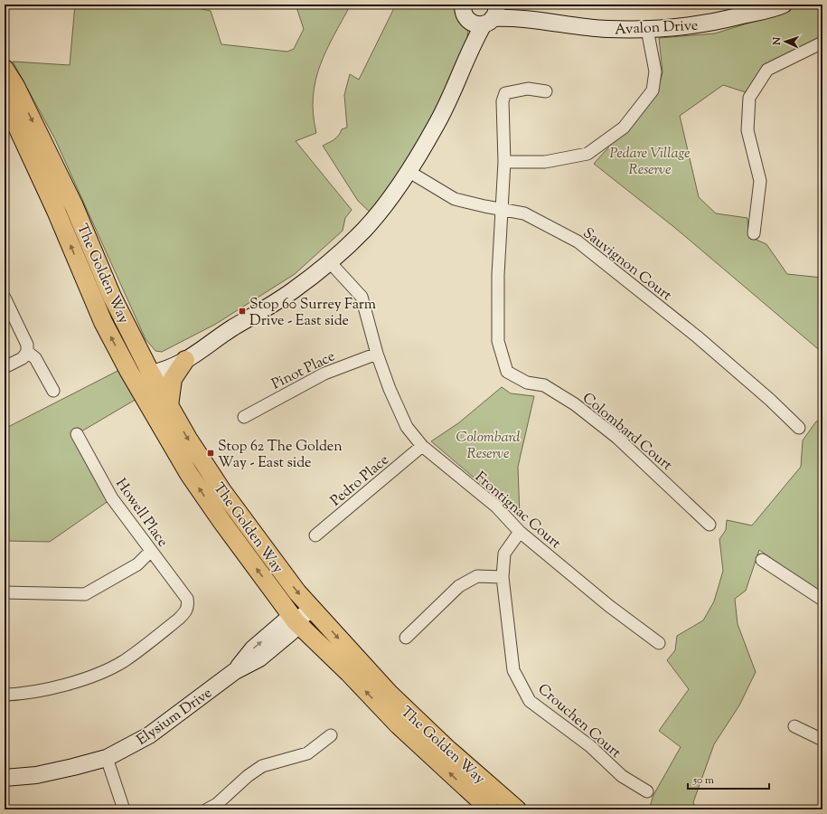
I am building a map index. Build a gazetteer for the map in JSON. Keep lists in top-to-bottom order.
{
  "streets": {
    "main road": ["The Golden Way"],
    "street": [
      "Avalon Drive",
      "Sauvignon Court",
      "Pinot Place",
      "Colombard Court",
      "Pedro Place",
      "Frontignac Court",
      "Howell Place",
      "Elysium Drive",
      "Crouchen Court"
    ]
  },
  "crossings": [
    ["Sauvignon Court", "Colombard Court"],
    ["The Golden Way", "Elysium Drive"],
    ["Pinot Place", "Frontignac Court"],
    ["Pedro Place", "Frontignac Court"],
    ["Frontignac Court", "Crouchen Court"]
  ],
  "parks": ["Pedare Village Reserve", "Colombard Reserve"],
  "places": {
    "transit": ["Stop 60 Surrey Farm Drive - East side", "Stop 62 The Golden Way - East side"]
  },
  "scale_bar": "50 m",
  "north": "left"
}
